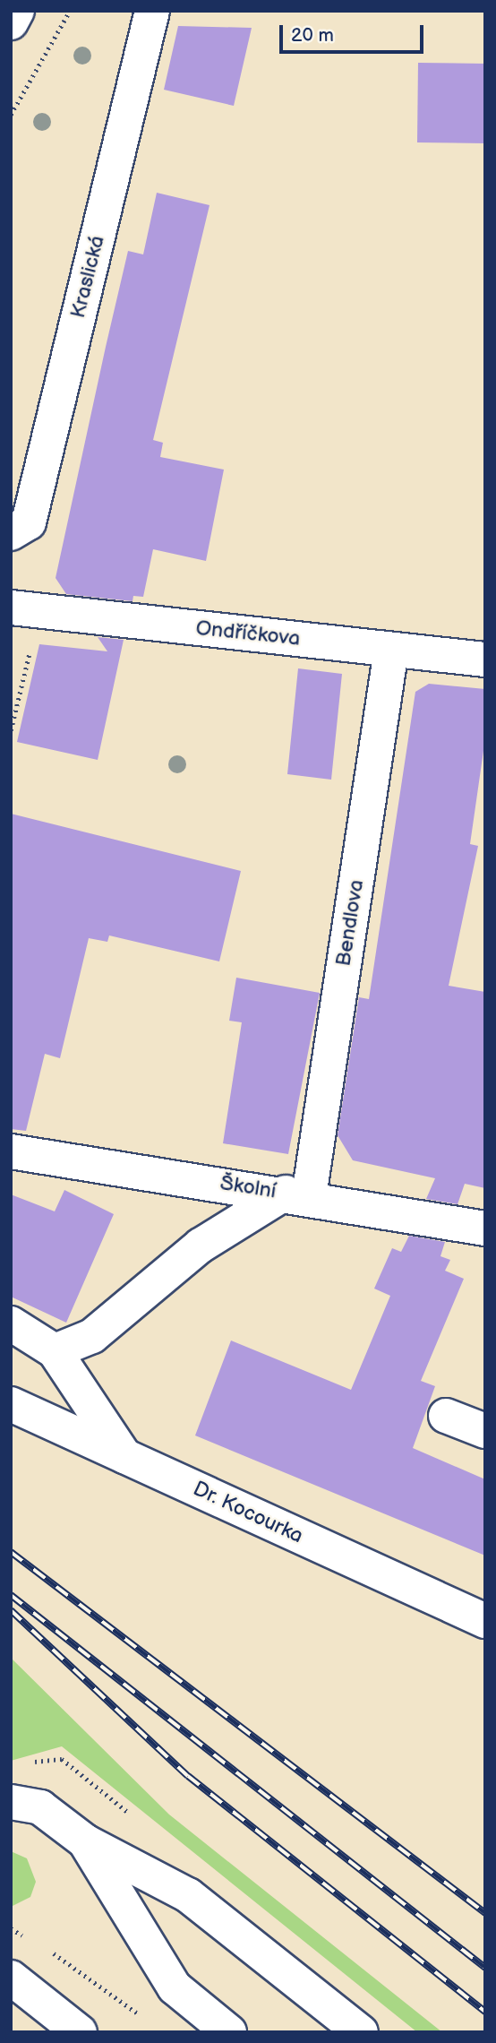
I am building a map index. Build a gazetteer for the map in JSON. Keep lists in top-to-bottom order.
{
  "streets": {
    "street": [
      "Kraslická",
      "Ondříčkova",
      "Bendlova",
      "Školní",
      "Dr. Kocourka"
    ]
  },
  "crossings": [
    ["Ondříčkova", "Bendlova"],
    ["Bendlova", "Školní"]
  ],
  "scale_bar": "20 m"
}
